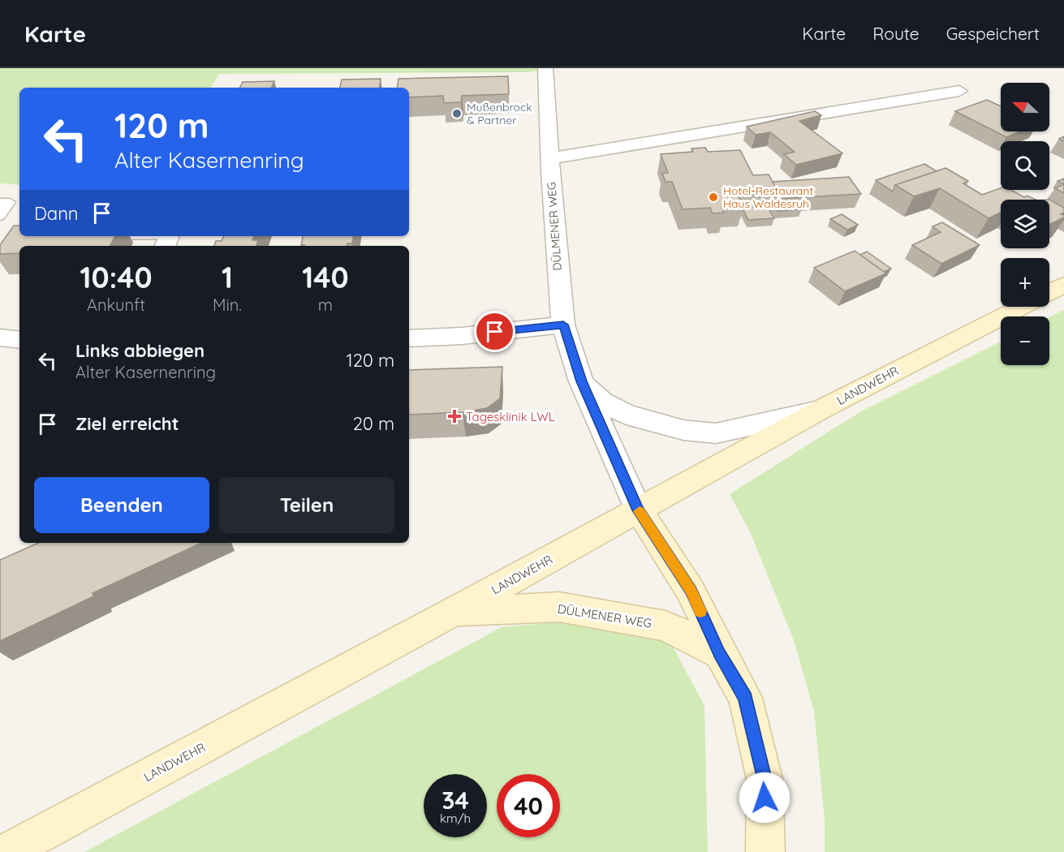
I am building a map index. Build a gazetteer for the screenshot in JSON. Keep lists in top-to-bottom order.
{
  "streets": {
    "main road": ["DÜLMENER WEG", "LANDWEHR"]
  },
  "crossings": [
    ["DÜLMENER WEG", "LANDWEHR"]
  ],
  "places": {
    "other": ["Mußenbrock & Partner", "Hotel-Restaurant Haus Waldesruh"],
    "health": ["Tagesklinik LWL"]
  },
  "north": "left",
  "page": {
    "header": "Karte",
    "nav": ["Karte", "Route", "Gespeichert"],
    "map_buttons": ["+", "−"],
    "turn": ["120 m", "Alter Kasernenring"],
    "then": "Dann",
    "eta": [
      "10:40",
      "Ankunft",
      "1",
      "Min.",
      "140",
      "m"
    ],
    "list": [
      {
        "name": "Links abbiegen",
        "note": "Alter Kasernenring",
        "value": "120 m"
      },
      {
        "name": "Ziel erreicht",
        "value": "20 m"
      }
    ],
    "buttons": ["Beenden", "Teilen"],
    "speed": "34 km/h",
    "limit": "40"
  }
}
